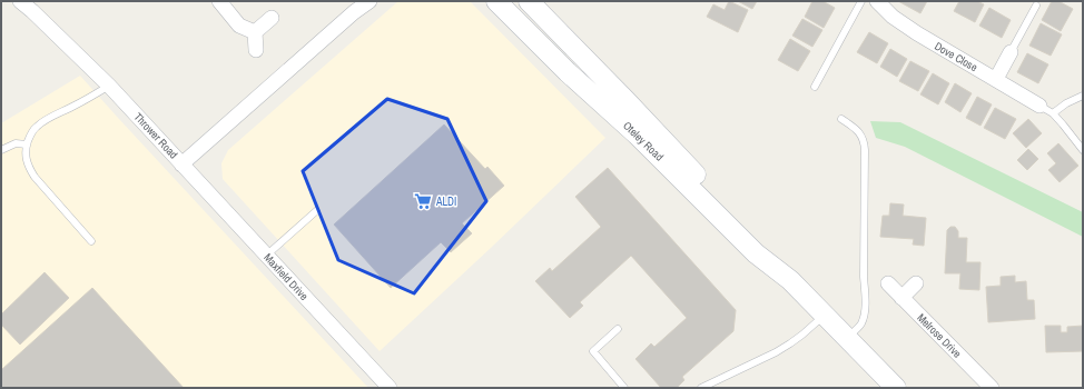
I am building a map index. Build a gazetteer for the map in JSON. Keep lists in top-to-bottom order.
{
  "streets": {
    "main road": ["Oteley Road"],
    "street": [
      "Dove Close",
      "Thrower Road",
      "Maxfield Drive",
      "Melrose Drive"
    ]
  },
  "crossings": [
    ["Thrower Road", "Maxfield Drive"]
  ],
  "places": {
    "supermarket": ["ALDI"]
  }
}
